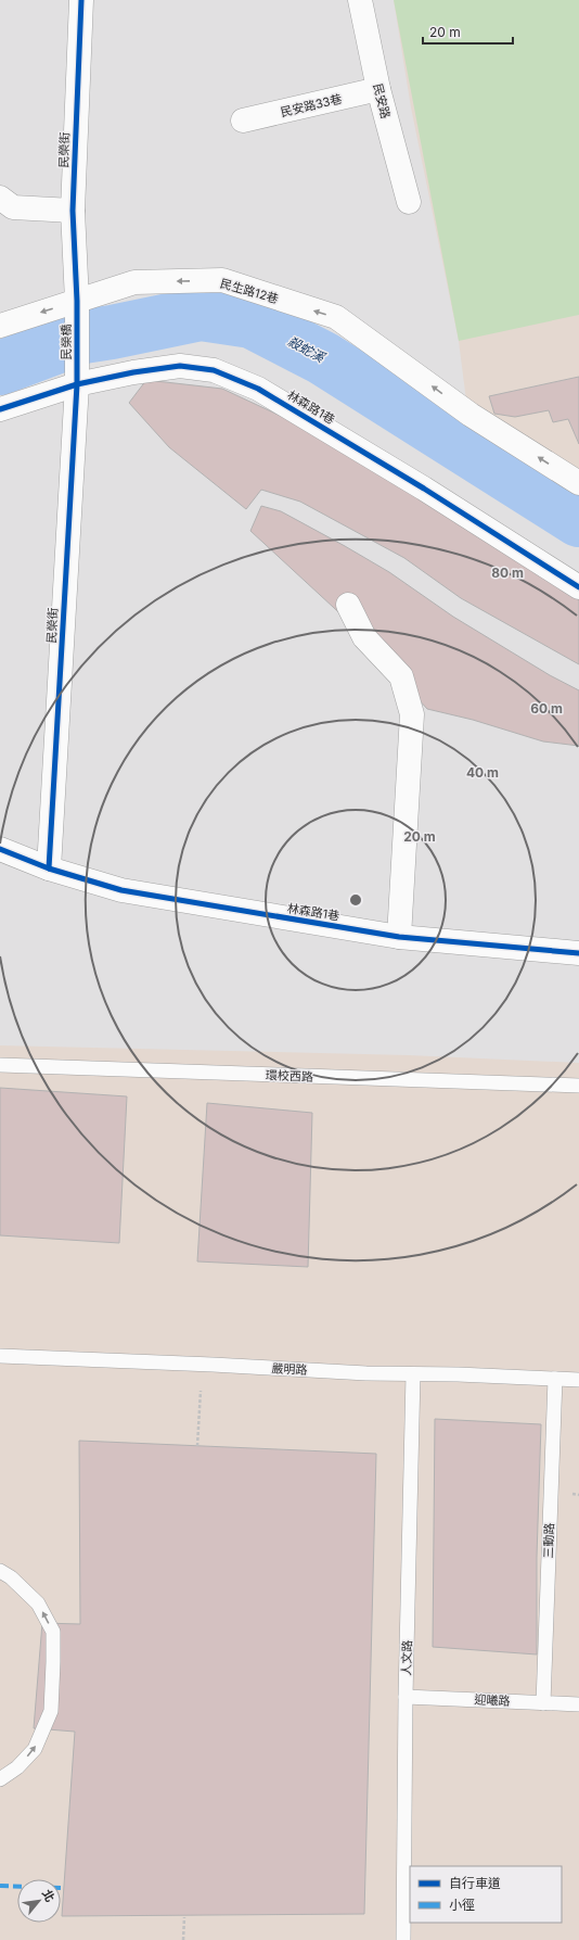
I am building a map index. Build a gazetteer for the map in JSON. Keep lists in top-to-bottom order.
{
  "streets": {
    "street": [
      "民安路",
      "民安路33巷",
      "民榮街",
      "民生路12巷",
      "民榮橋",
      "林森路1巷"
    ],
    "lane": [
      "環校西路",
      "嚴明路",
      "三動路",
      "人文路",
      "迎曦路"
    ]
  },
  "crossings": [
    ["民安路", "民安路33巷"],
    ["民榮街", "民生路12巷"],
    ["民榮街", "民榮橋"],
    ["民榮街", "林森路1巷"],
    ["民生路12巷", "民榮橋"],
    ["民榮橋", "林森路1巷"],
    ["嚴明路", "三動路"],
    ["嚴明路", "人文路"],
    ["三動路", "迎曦路"],
    ["人文路", "迎曦路"]
  ],
  "one_way": ["民生路12巷"],
  "water": ["殺蛇溪"],
  "legend": ["自行車道", "小徑"],
  "scale_bar": "20 m",
  "north": "top right",
  "rings": [
    "80 m",
    "60 m",
    "40 m",
    "20 m"
  ]
}
